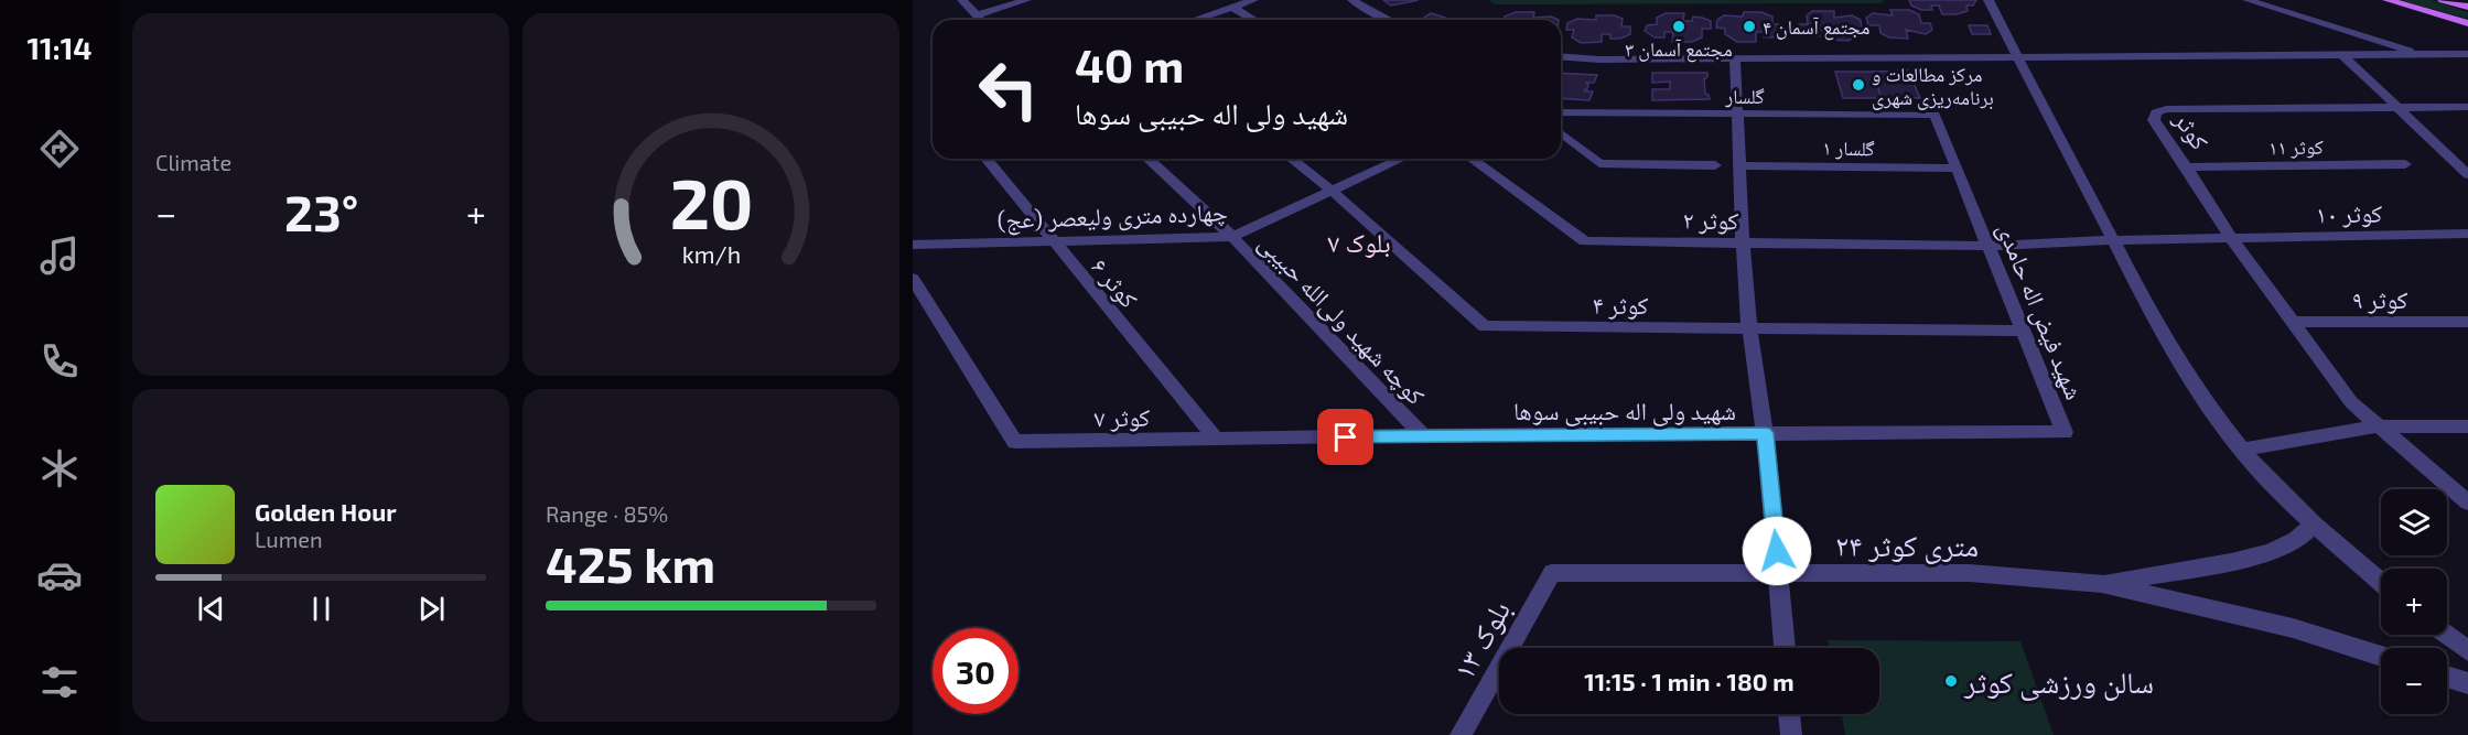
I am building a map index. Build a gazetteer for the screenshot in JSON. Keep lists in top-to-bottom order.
{
  "streets": {
    "street": [
      "گلسار",
      "کوثر",
      "کوثر ۱۱",
      "گلسار ۱",
      "کوثر ۱۰",
      "چهارده متری ولیعصر (عج)",
      "کوثر ۲",
      "کوثر ۶",
      "کوثر ۹",
      "کوثر ۴",
      "شهید فیض اله حامدی",
      "کوچه شهید ولی‌الله حبیبی",
      "شهید ولی اله حبیبی سوها",
      "کوثر ۷",
      "۲۴ متری کوثر",
      "بلوک ۱۳"
    ]
  },
  "crossings": [
    ["گلسار", "شهید فیض اله حامدی"],
    ["کوثر", "کوثر ۱۱"],
    ["کوثر", "کوثر ۱۰"],
    ["کوثر", "کوثر ۹"],
    ["گلسار ۱", "شهید فیض اله حامدی"],
    ["کوثر ۱۰", "کوثر ۲"],
    ["چهارده متری ولیعصر (عج)", "کوثر ۶"],
    ["چهارده متری ولیعصر (عج)", "کوثر ۴"],
    ["چهارده متری ولیعصر (عج)", "کوچه شهید ولی‌الله حبیبی"],
    ["کوثر ۲", "شهید فیض اله حامدی"],
    ["کوثر ۶", "کوثر ۷"],
    ["کوثر ۴", "شهید فیض اله حامدی"],
    ["شهید فیض اله حامدی", "شهید ولی اله حبیبی سوها"],
    ["کوچه شهید ولی‌الله حبیبی", "شهید ولی اله حبیبی سوها"],
    ["کوچه شهید ولی‌الله حبیبی", "کوثر ۷"],
    ["شهید ولی اله حبیبی سوها", "کوثر ۷"],
    ["شهید ولی اله حبیبی سوها", "۲۴ متری کوثر"],
    ["۲۴ متری کوثر", "بلوک ۱۳"]
  ],
  "districts": ["بلوک ۷"],
  "places": [
    "مجتمع آسمان ۳",
    "مجتمع آسمان ۴",
    "مرکز مطالعات و برنامه‌ریزی شهری",
    "سالن ورزشی کوثر"
  ],
  "page": {
    "tabs": "11:14",
    "tile": [
      "Climate",
      ["Range · 85%", "425 km"]
    ],
    "turn": ["40 m", "شهید ولی اله حبیبی سوها"],
    "heat": ["−", "23°", "+"],
    "song": ["Golden Hour", "Lumen"],
    "map_buttons": ["+", "−"],
    "limit": "30",
    "trip": "11:15 · 1 min · 180 m",
    "gauge": ["20", "km/h"]
  }
}
